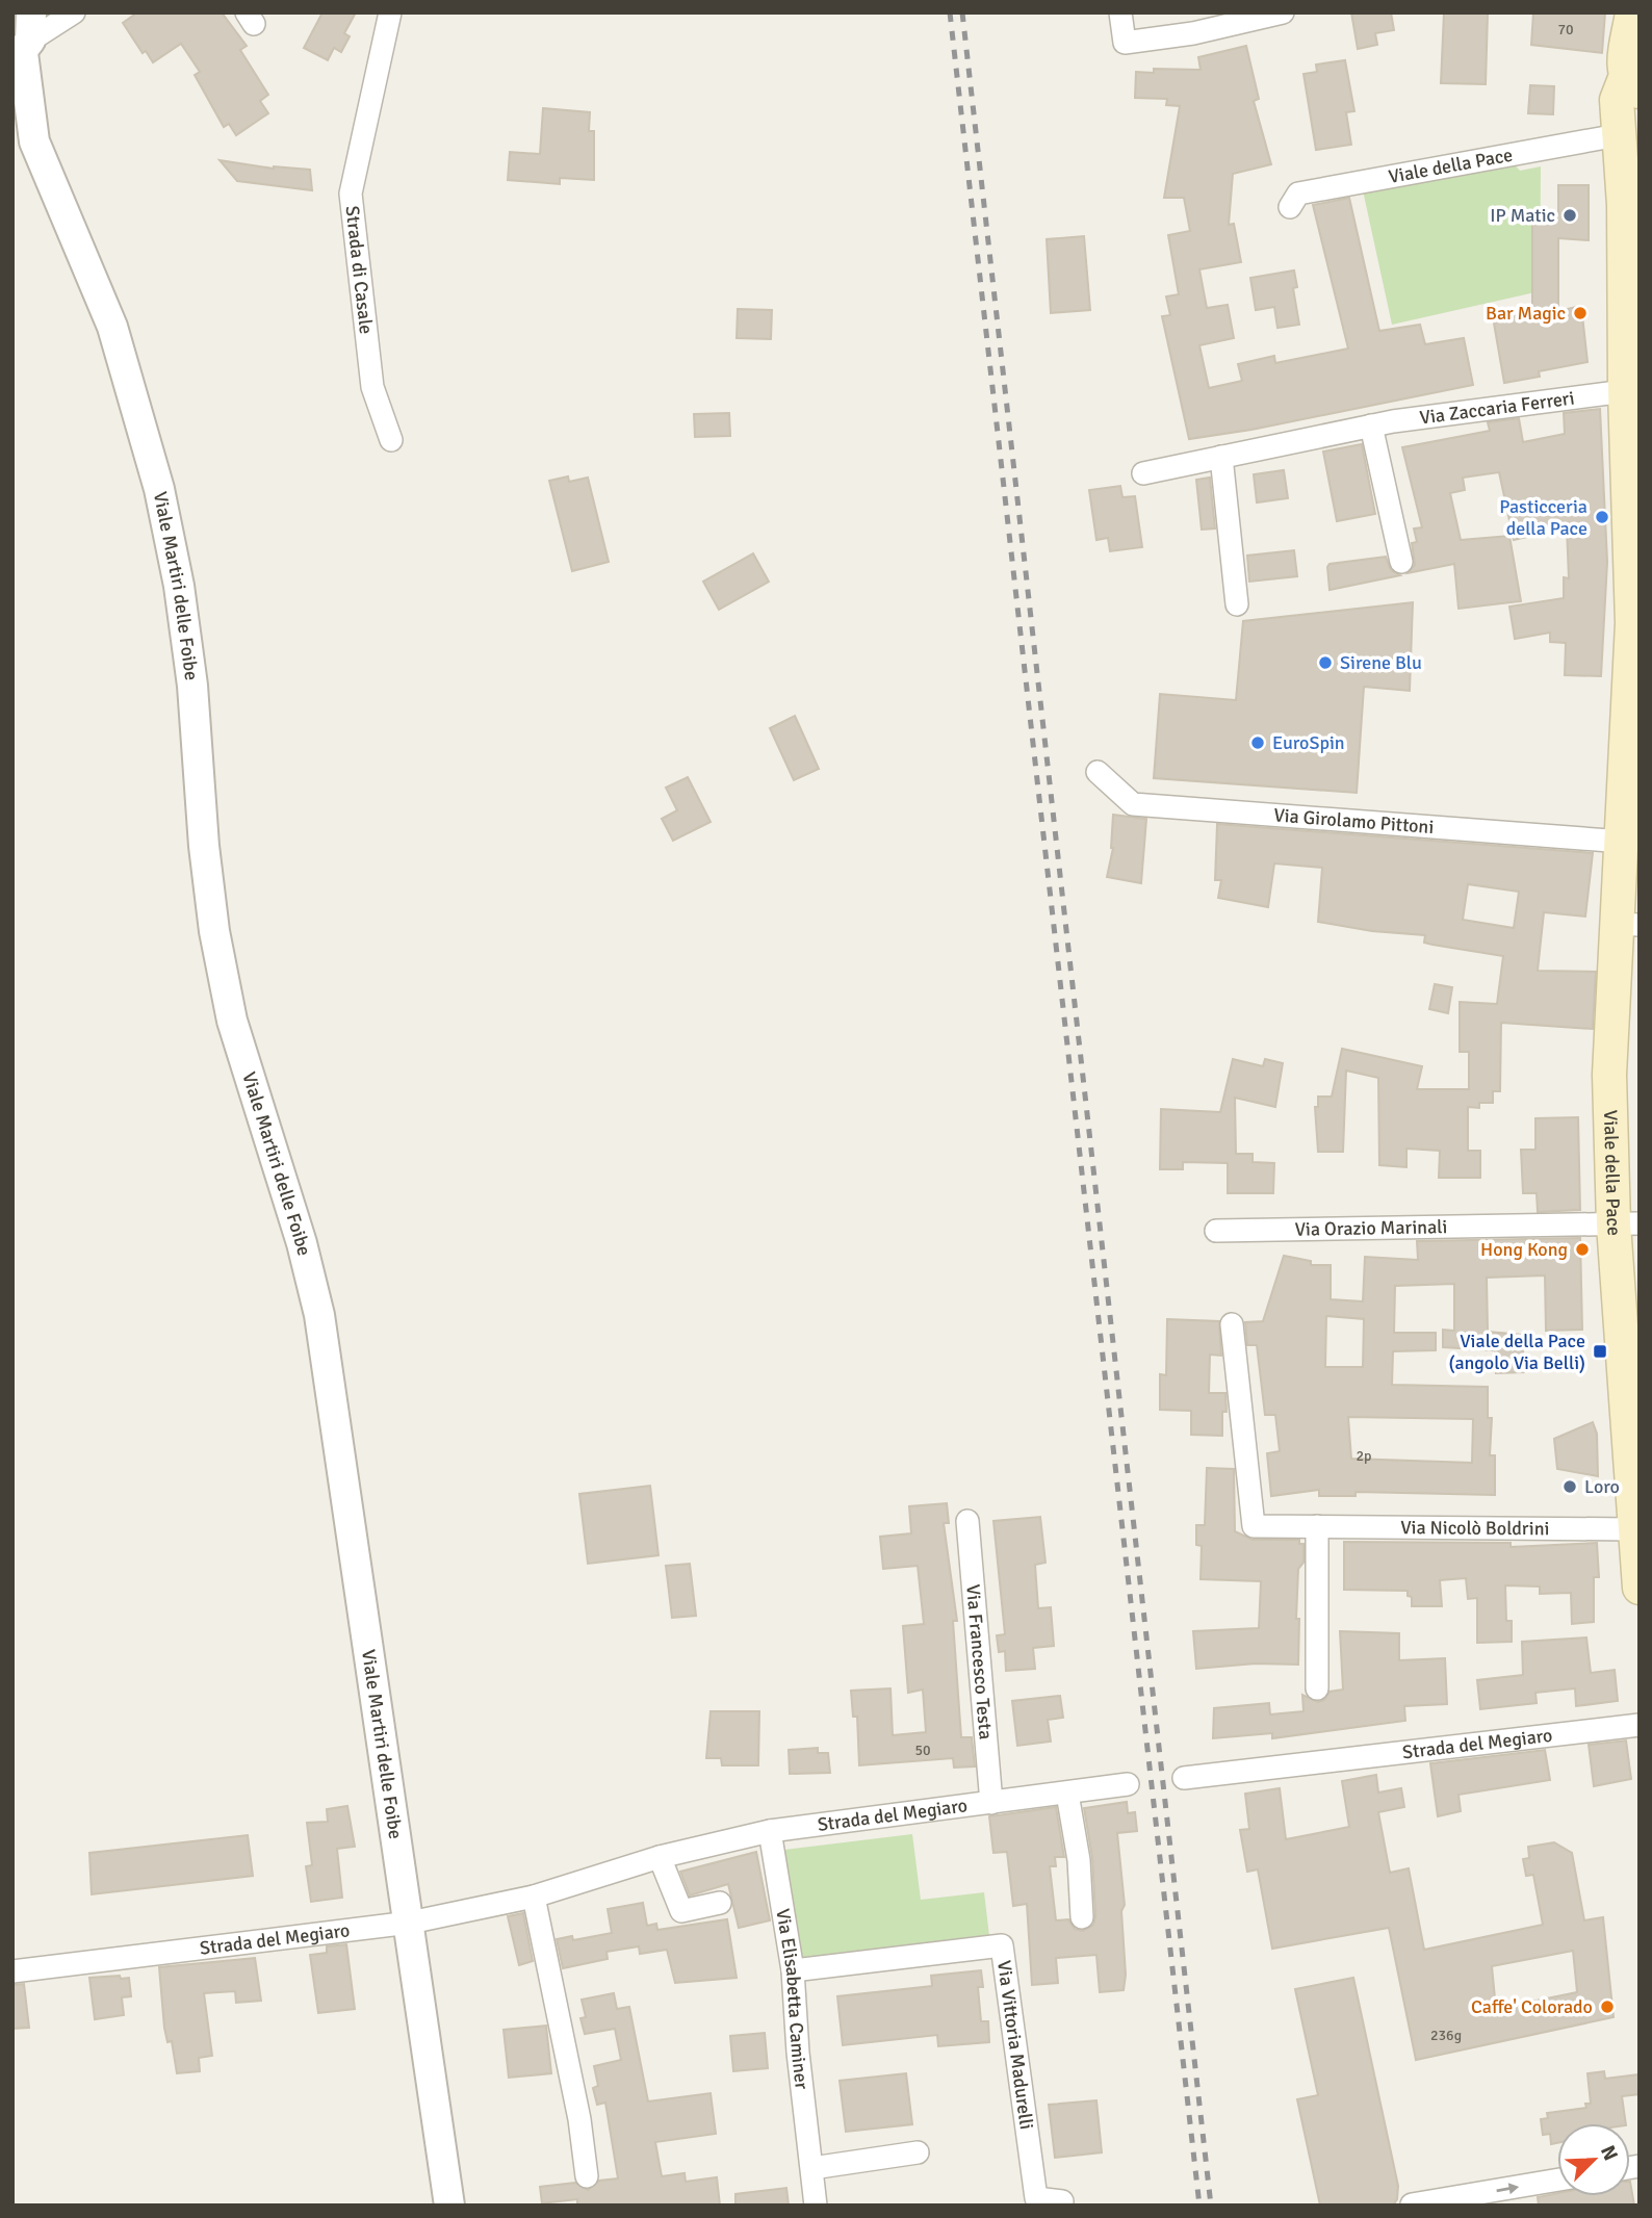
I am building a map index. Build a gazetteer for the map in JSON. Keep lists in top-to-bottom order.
{
  "streets": {
    "main road": ["Viale della Pace"],
    "street": [
      "Strada di Casale",
      "Via Zaccaria Ferreri",
      "Viale Martiri delle Foibe",
      "Via Girolamo Pittoni",
      "Via Orazio Marinali",
      "Via Nicolò Boldrini",
      "Via Francesco Testa",
      "Strada del Megiaro",
      "Via Elisabetta Caminer",
      "Via Vittoria Madurelli"
    ]
  },
  "crossings": [
    ["Viale della Pace", "Via Zaccaria Ferreri"],
    ["Viale della Pace", "Via Girolamo Pittoni"],
    ["Viale della Pace", "Via Orazio Marinali"],
    ["Viale della Pace", "Via Nicolò Boldrini"],
    ["Viale Martiri delle Foibe", "Strada del Megiaro"],
    ["Via Francesco Testa", "Strada del Megiaro"],
    ["Strada del Megiaro", "Via Elisabetta Caminer"],
    ["Via Elisabetta Caminer", "Via Vittoria Madurelli"]
  ],
  "places": {
    "other": [
      "IP Matic",
      "Bar Magic",
      "Pasticceria della Pace",
      "Sirene Blu",
      "EuroSpin",
      "Hong Kong",
      "Loro",
      "Caffe' Colorado"
    ],
    "transit": ["Viale della Pace (angolo Via Belli)"]
  },
  "house_numbers": [
    "70",
    "2p",
    "50",
    "236g"
  ],
  "north": "top right"
}
